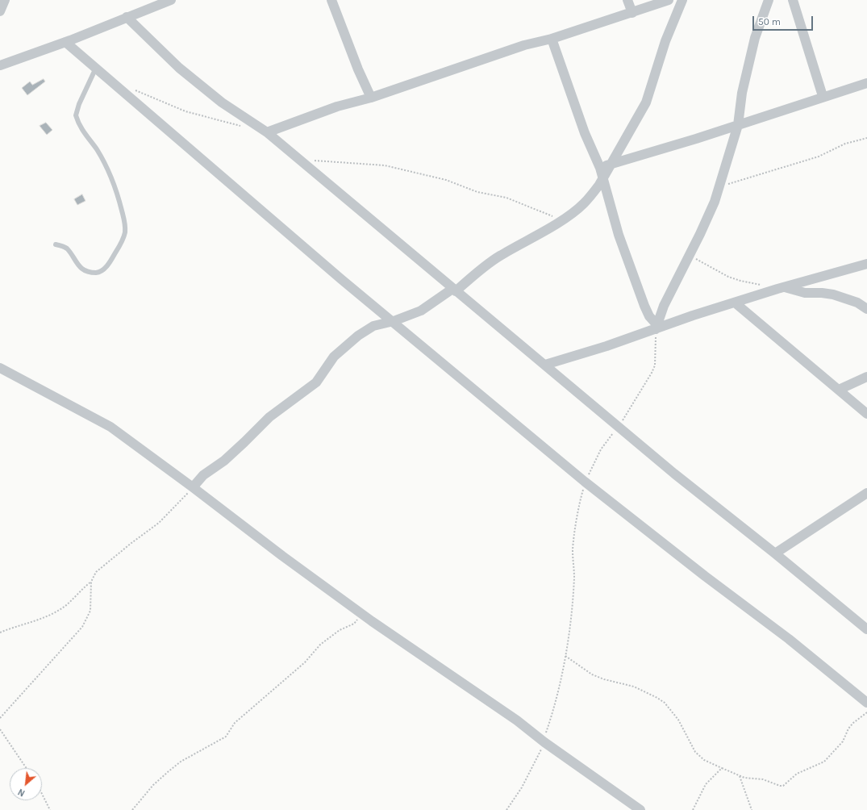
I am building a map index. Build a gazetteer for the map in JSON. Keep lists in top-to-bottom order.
{
  "scale_bar": "50 m",
  "north": "bottom left"
}
